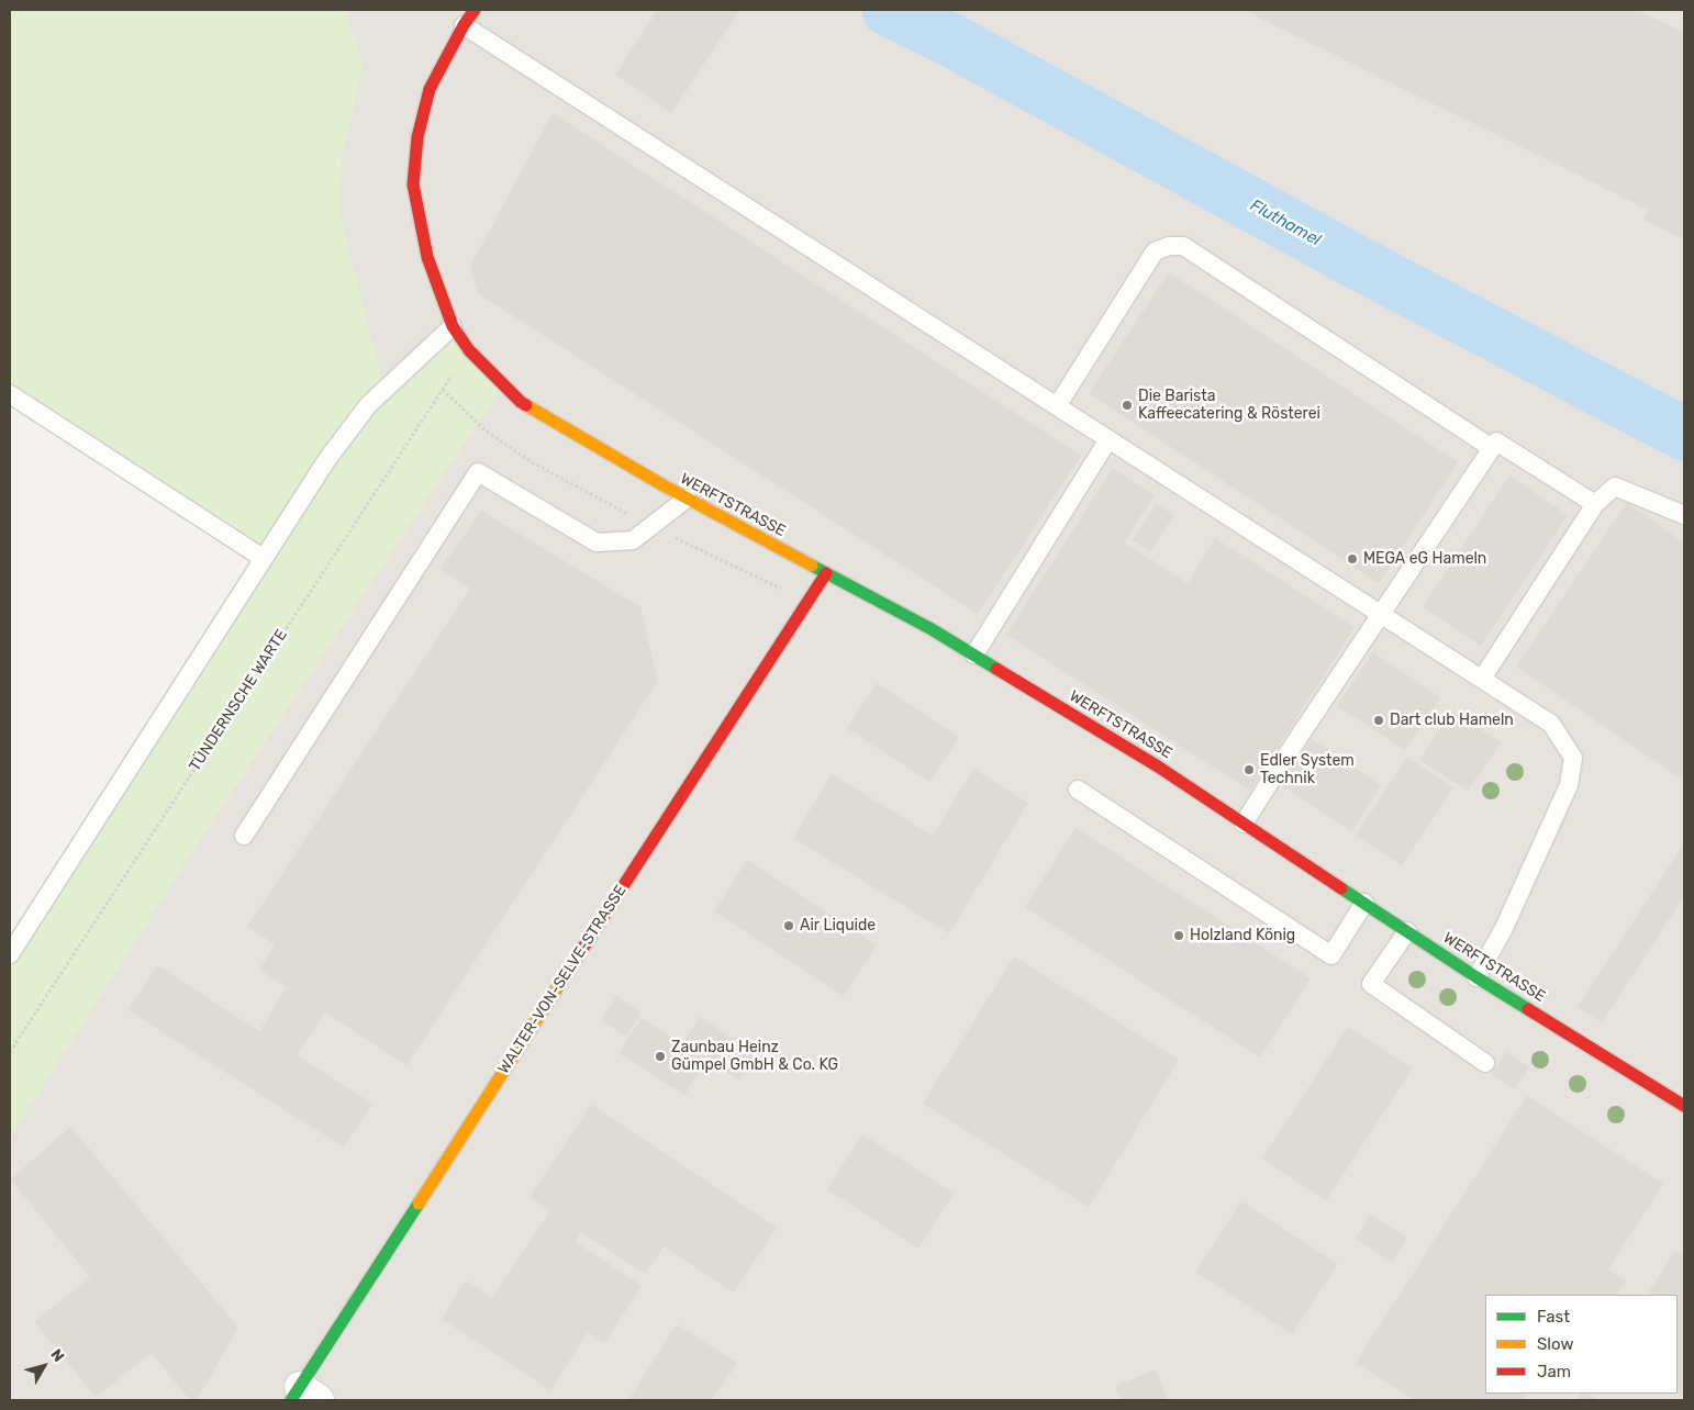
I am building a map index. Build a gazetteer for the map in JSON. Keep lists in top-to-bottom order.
{
  "streets": {
    "street": ["WERFTSTRASSE", "WALTER-VON-SELVE-STRASSE"],
    "path": ["TÜNDERNSCHE WARTE"]
  },
  "crossings": [
    ["WERFTSTRASSE", "TÜNDERNSCHE WARTE"],
    ["WERFTSTRASSE", "WALTER-VON-SELVE-STRASSE"]
  ],
  "water": ["Fluthamel"],
  "places": [
    "Die Barista Kaffeecatering & Rösterei",
    "MEGA eG Hameln",
    "Dart club Hameln",
    "Edler System Technik",
    "Air Liquide",
    "Holzland König",
    "Zaunbau Heinz Gümpel GmbH & Co. KG"
  ],
  "legend": ["Fast", "Slow", "Jam"],
  "north": "top right"
}
